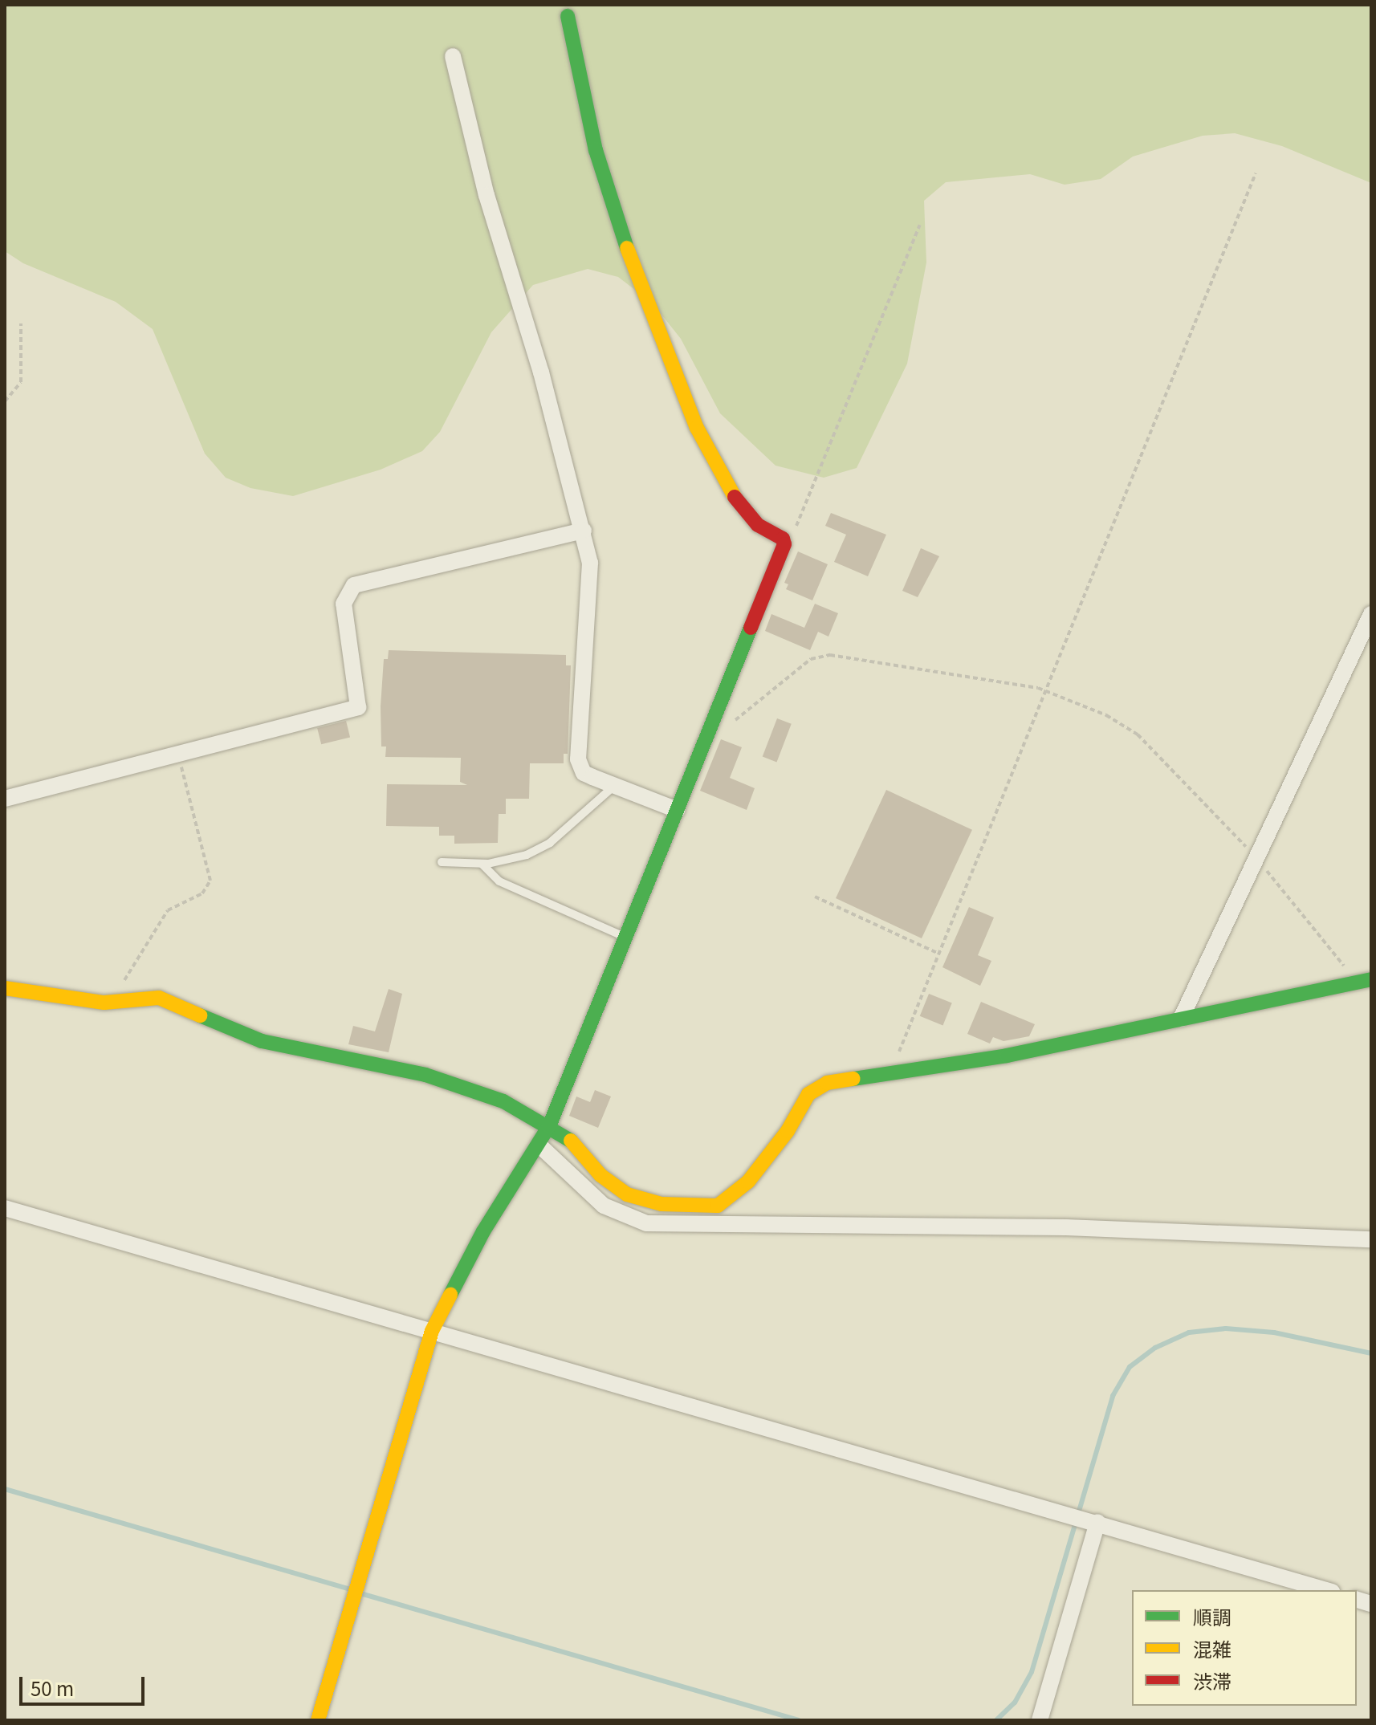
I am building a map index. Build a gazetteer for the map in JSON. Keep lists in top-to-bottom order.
{
  "legend": ["順調", "混雑", "渋滞"],
  "scale_bar": "50 m"
}
